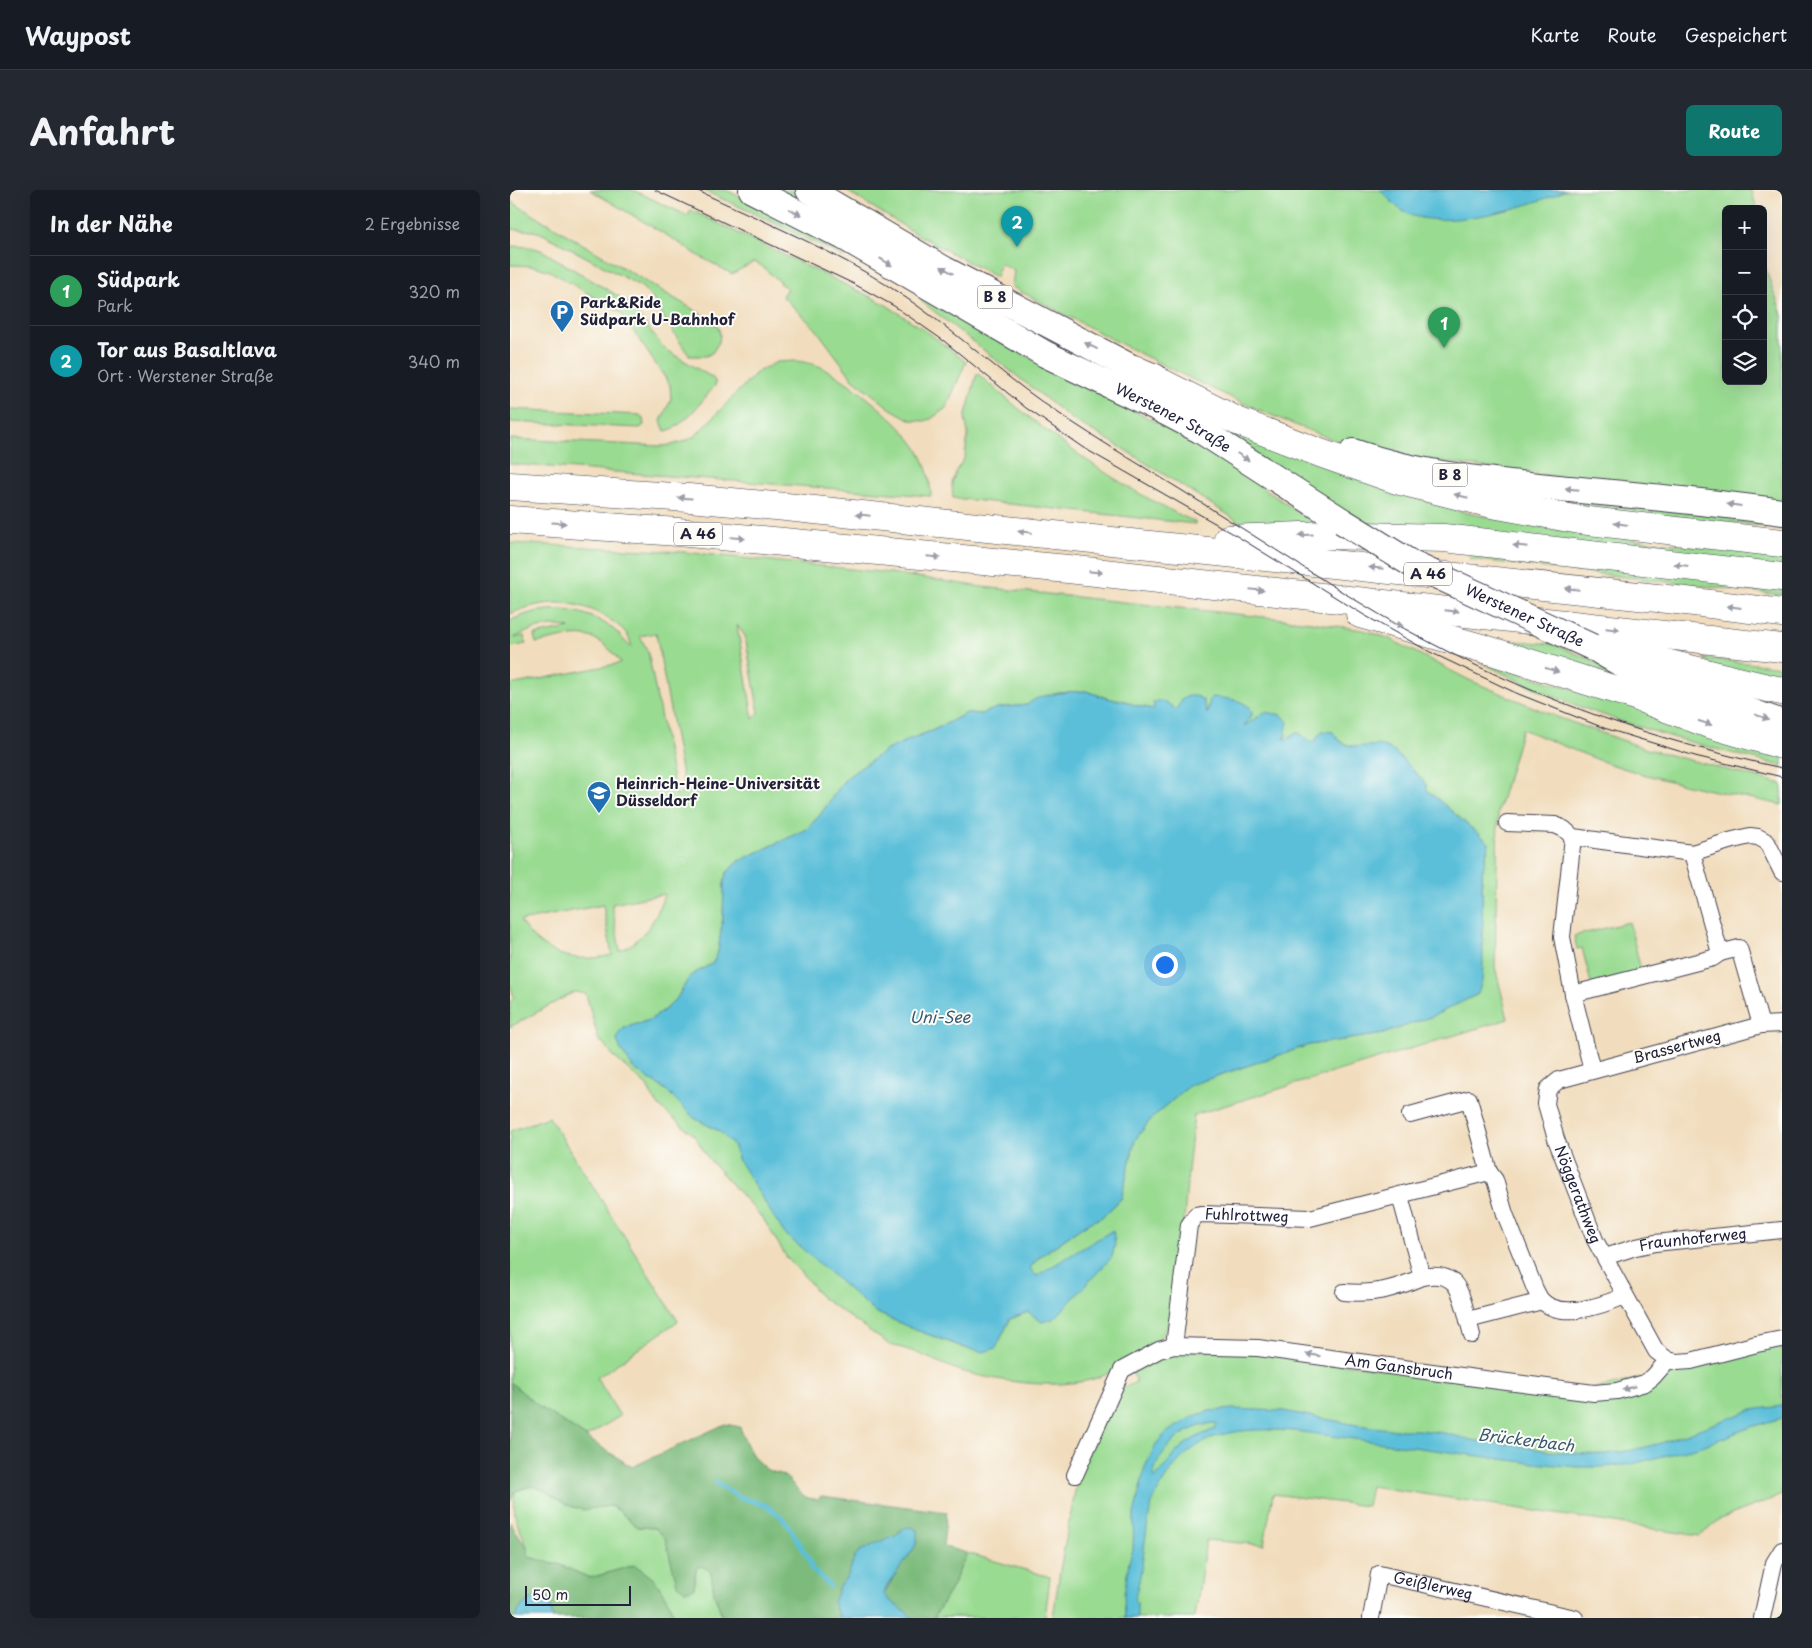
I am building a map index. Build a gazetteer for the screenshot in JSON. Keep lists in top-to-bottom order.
{
  "streets": {
    "highway": ["A 46"],
    "main road": ["B 8", "Werstener Straße"],
    "street": [
      "Brassertweg",
      "Nöggerathweg",
      "Fuhlrottweg",
      "Fraunhoferweg",
      "Am Gansbruch",
      "Geißlerweg"
    ]
  },
  "crossings": [
    ["B 8", "Werstener Straße"],
    ["Brassertweg", "Nöggerathweg"],
    ["Nöggerathweg", "Fraunhoferweg"],
    ["Nöggerathweg", "Am Gansbruch"],
    ["Fuhlrottweg", "Am Gansbruch"]
  ],
  "one_way": ["Am Gansbruch"],
  "water": ["Uni-See", "Brückerbach"],
  "places": {
    "parking": ["Park&Ride Südpark U-Bahnhof"],
    "school or university": ["Heinrich-Heine-Universität Düsseldorf"]
  },
  "scale_bar": "50 m",
  "page": {
    "header": "Waypost",
    "nav": ["Karte", "Route", "Gespeichert"],
    "title": "Anfahrt",
    "buttons": "Route",
    "heading": ["In der Nähe", "2 Ergebnisse"],
    "map_buttons": ["+", "−"],
    "pins": ["2", "1"],
    "list": [
      {
        "mark": "1",
        "name": "Südpark",
        "note": "Park",
        "value": "320 m"
      },
      {
        "mark": "2",
        "name": "Tor aus Basaltlava",
        "note": "Ort · Werstener Straße",
        "value": "340 m"
      }
    ],
    "scale": "50 m"
  }
}
